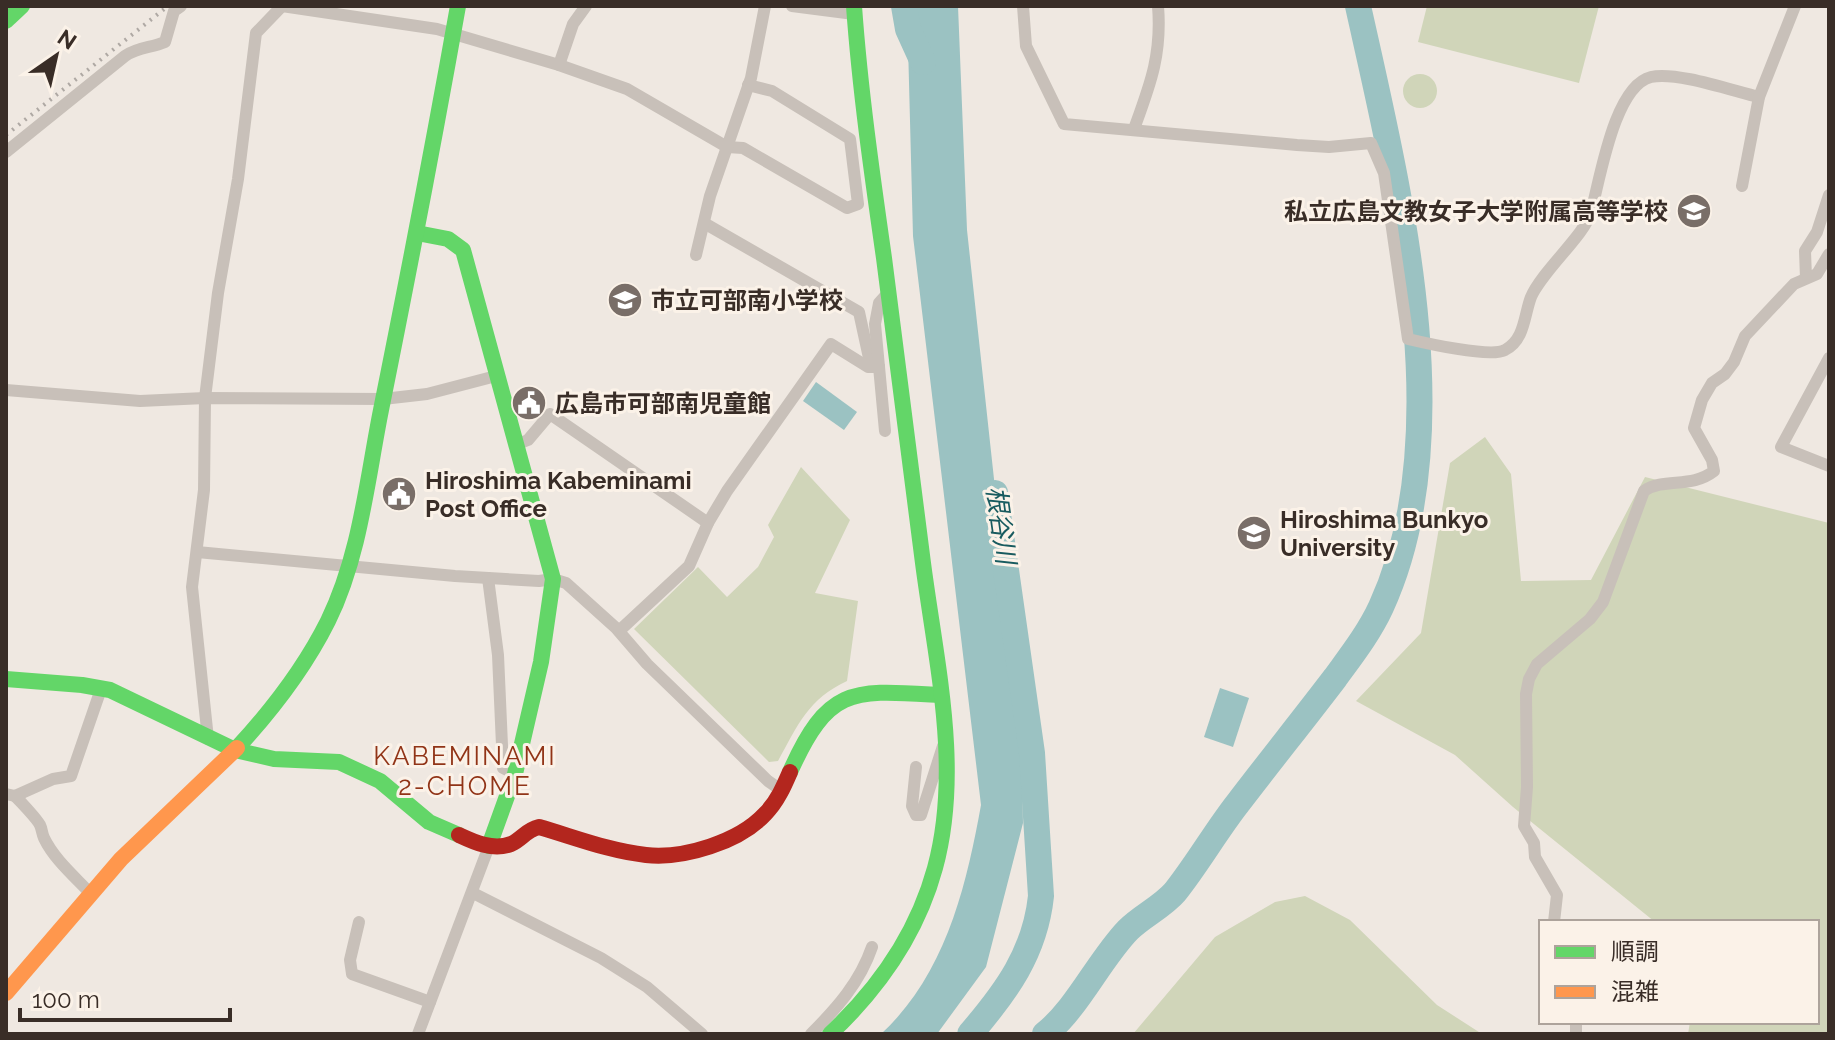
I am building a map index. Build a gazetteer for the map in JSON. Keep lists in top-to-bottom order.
{
  "districts": ["KABEMINAMI 2-CHOME"],
  "water": ["根谷川"],
  "places": {
    "school or university": ["私立広島文教女子大学附属高等学校", "市立可部南小学校", "Hiroshima Bunkyo University"],
    "public building": ["広島市可部南児童館", "Hiroshima Kabeminami Post Office"]
  },
  "legend": ["順調", "混雑"],
  "scale_bar": "100 m",
  "north": "top right"
}
